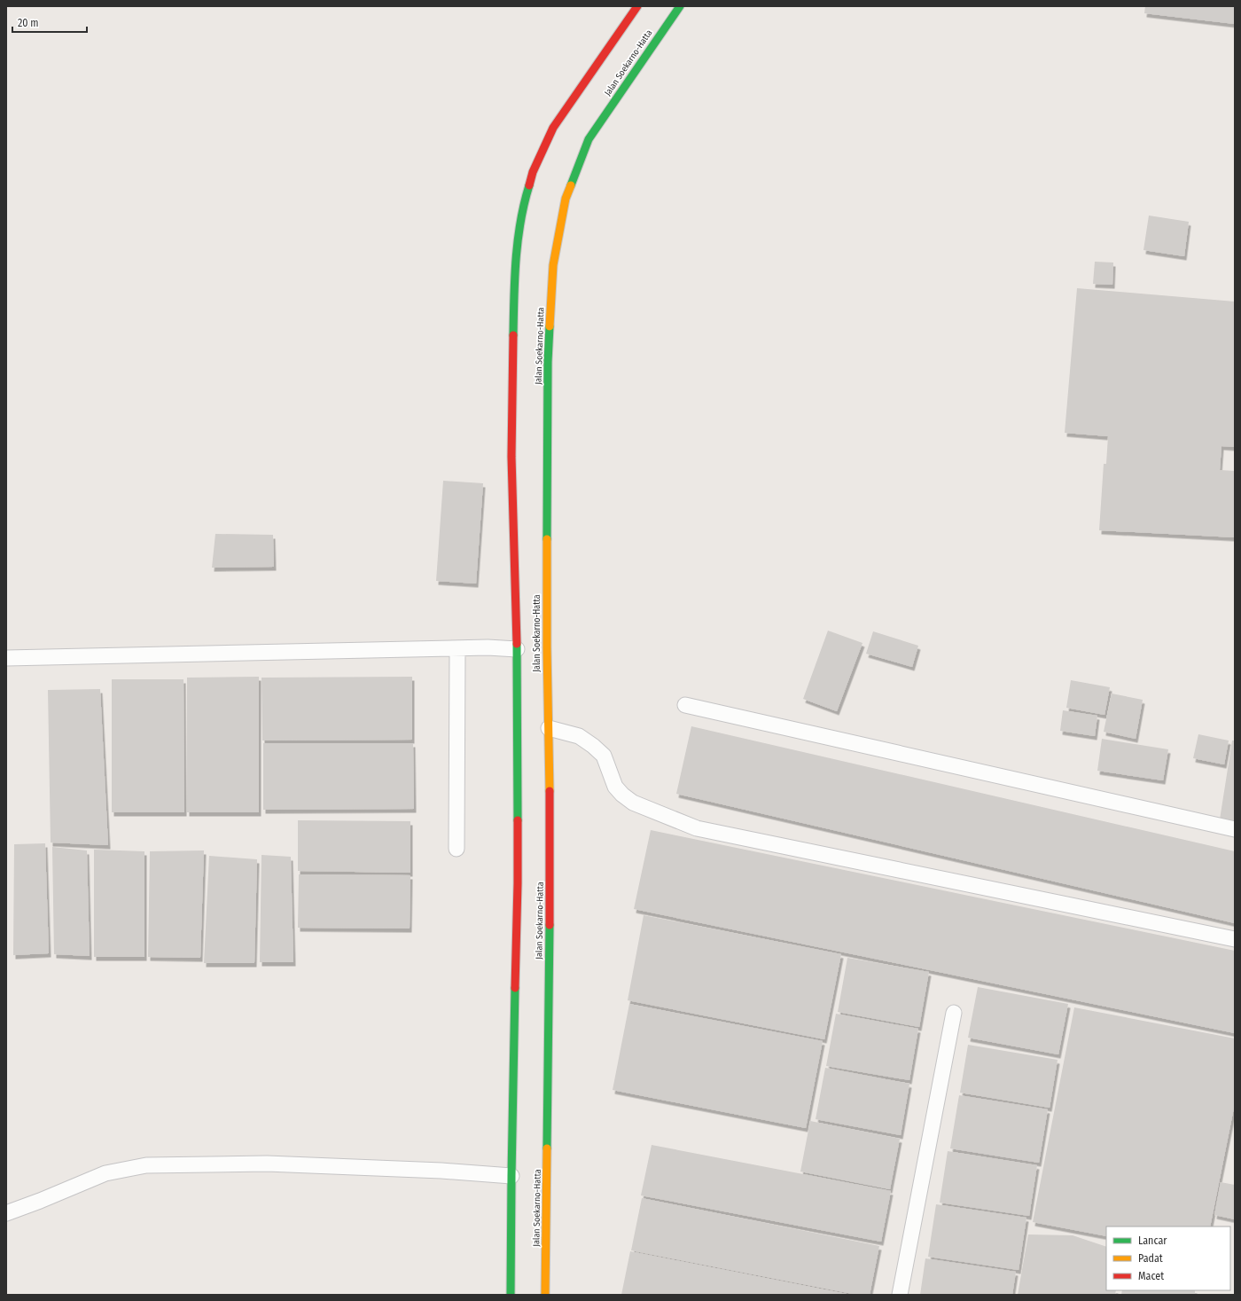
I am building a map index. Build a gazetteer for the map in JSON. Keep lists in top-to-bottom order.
{
  "streets": {
    "main road": ["Jalan Soekarno-Hatta"]
  },
  "legend": ["Lancar", "Padat", "Macet"],
  "scale_bar": "20 m"
}
